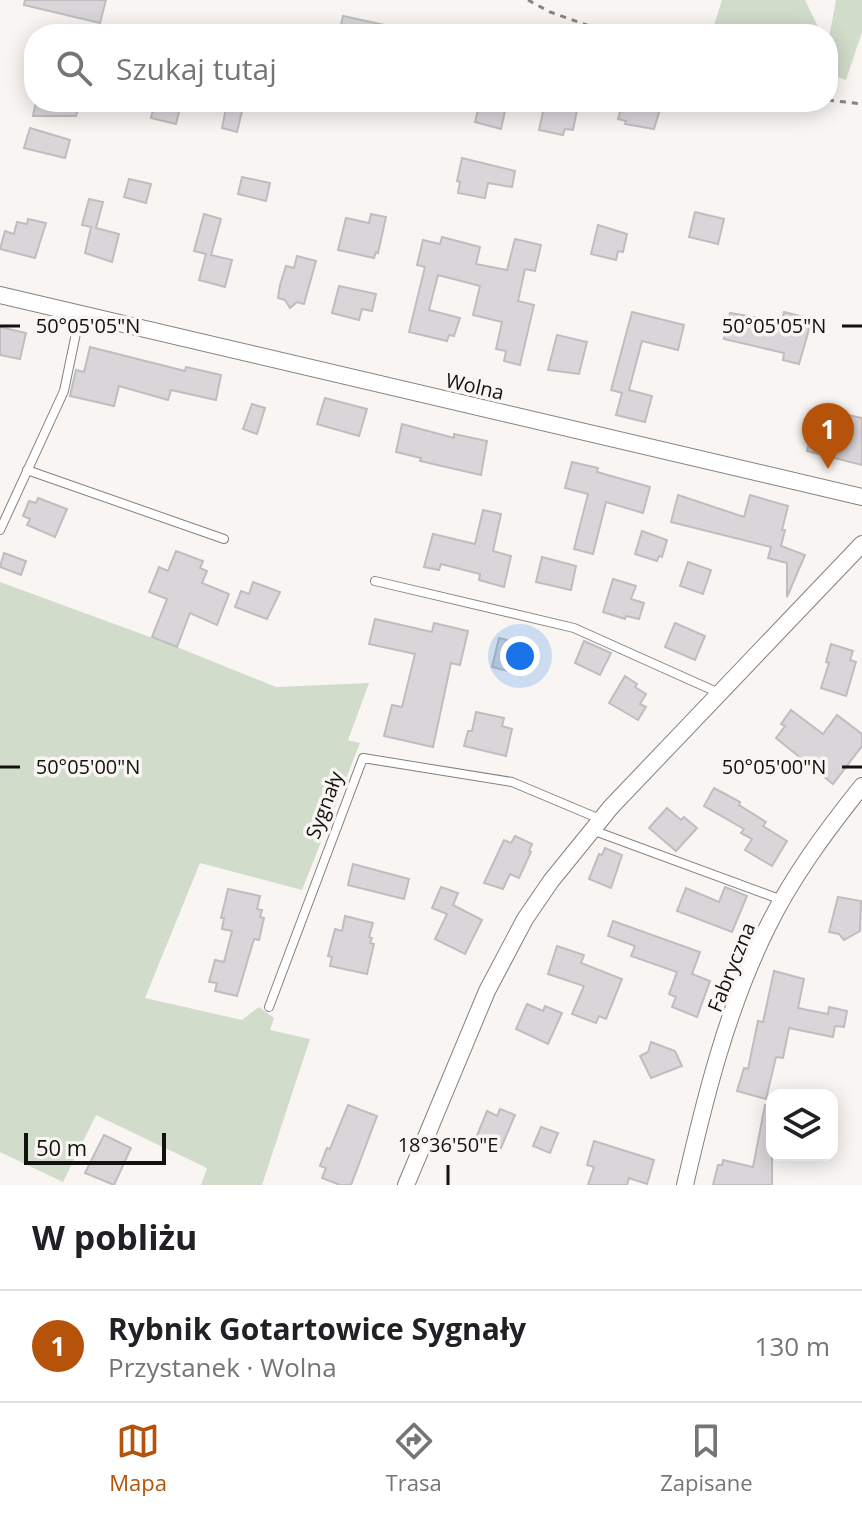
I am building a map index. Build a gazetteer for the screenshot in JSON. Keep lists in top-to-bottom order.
{
  "streets": {
    "street": ["Wolna", "Fabryczna"],
    "lane": ["Sygnały"]
  },
  "scale_bar": "50 m",
  "page": {
    "search": "Szukaj tutaj",
    "pins": "1",
    "scale": "50 m",
    "heading": "W pobliżu",
    "list": [
      {
        "mark": "1",
        "name": "Rybnik Gotartowice Sygnały",
        "note": "Przystanek · Wolna",
        "value": "130 m"
      }
    ],
    "nav": ["Mapa", "Trasa", "Zapisane"]
  },
  "coordinates": ["50°05'05\"N", "50°05'00\"N", "18°36'50\"E"]
}
